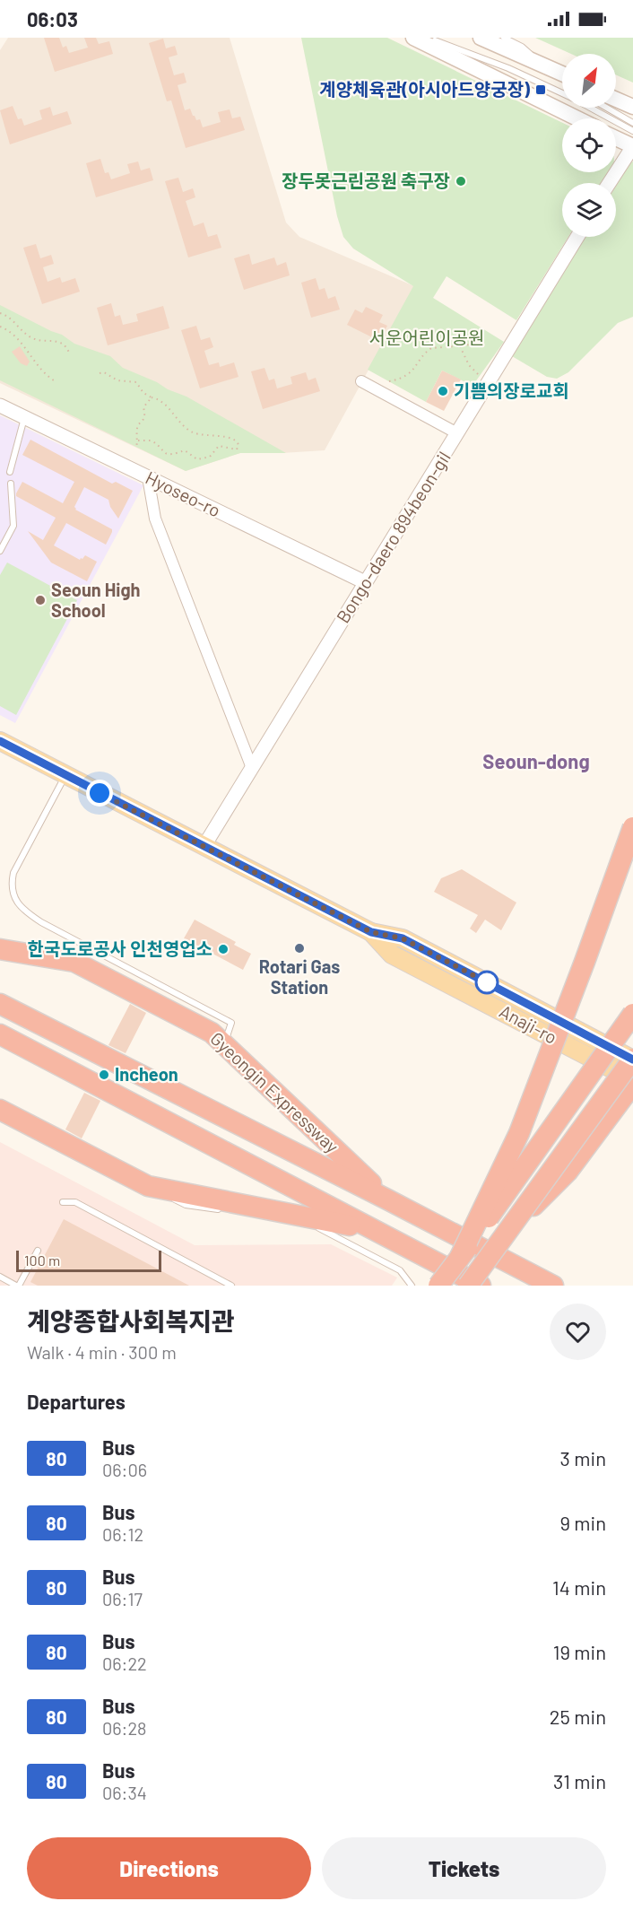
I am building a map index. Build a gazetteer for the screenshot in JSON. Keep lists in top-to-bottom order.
{
  "streets": {
    "highway": ["Gyeongin Expressway"],
    "main road": ["Anaji-ro"],
    "street": ["Hyoseo-ro", "Bongo-daero 894beon-gil"]
  },
  "crossings": [
    ["Hyoseo-ro", "Bongo-daero 894beon-gil"],
    ["Bongo-daero 894beon-gil", "Anaji-ro"]
  ],
  "districts": ["Seoun-dong"],
  "parks": ["서운어린이공원"],
  "places": {
    "transit": ["계양체육관(아시아드양궁장)"],
    "other": [
      "장두못근린공원 축구장",
      "기쁨의장로교회",
      "Seoun High School",
      "Rotari Gas Station",
      "한국도로공사 인천영업소",
      "Incheon"
    ]
  },
  "lines": ["bus line 80"],
  "scale_bar": "100 m",
  "north": "top right",
  "page": {
    "status": "06:03",
    "scale": "100 m",
    "heading": [
      ["계양종합사회복지관", "Walk · 4 min · 300 m"],
      "Departures"
    ],
    "list": [
      {
        "mark": "80",
        "name": "Bus",
        "note": "06:06",
        "value": "3 min"
      },
      {
        "mark": "80",
        "name": "Bus",
        "note": "06:12",
        "value": "9 min"
      },
      {
        "mark": "80",
        "name": "Bus",
        "note": "06:17",
        "value": "14 min"
      },
      {
        "mark": "80",
        "name": "Bus",
        "note": "06:22",
        "value": "19 min"
      },
      {
        "mark": "80",
        "name": "Bus",
        "note": "06:28",
        "value": "25 min"
      },
      {
        "mark": "80",
        "name": "Bus",
        "note": "06:34",
        "value": "31 min"
      }
    ],
    "buttons": ["Directions", "Tickets"]
  }
}
